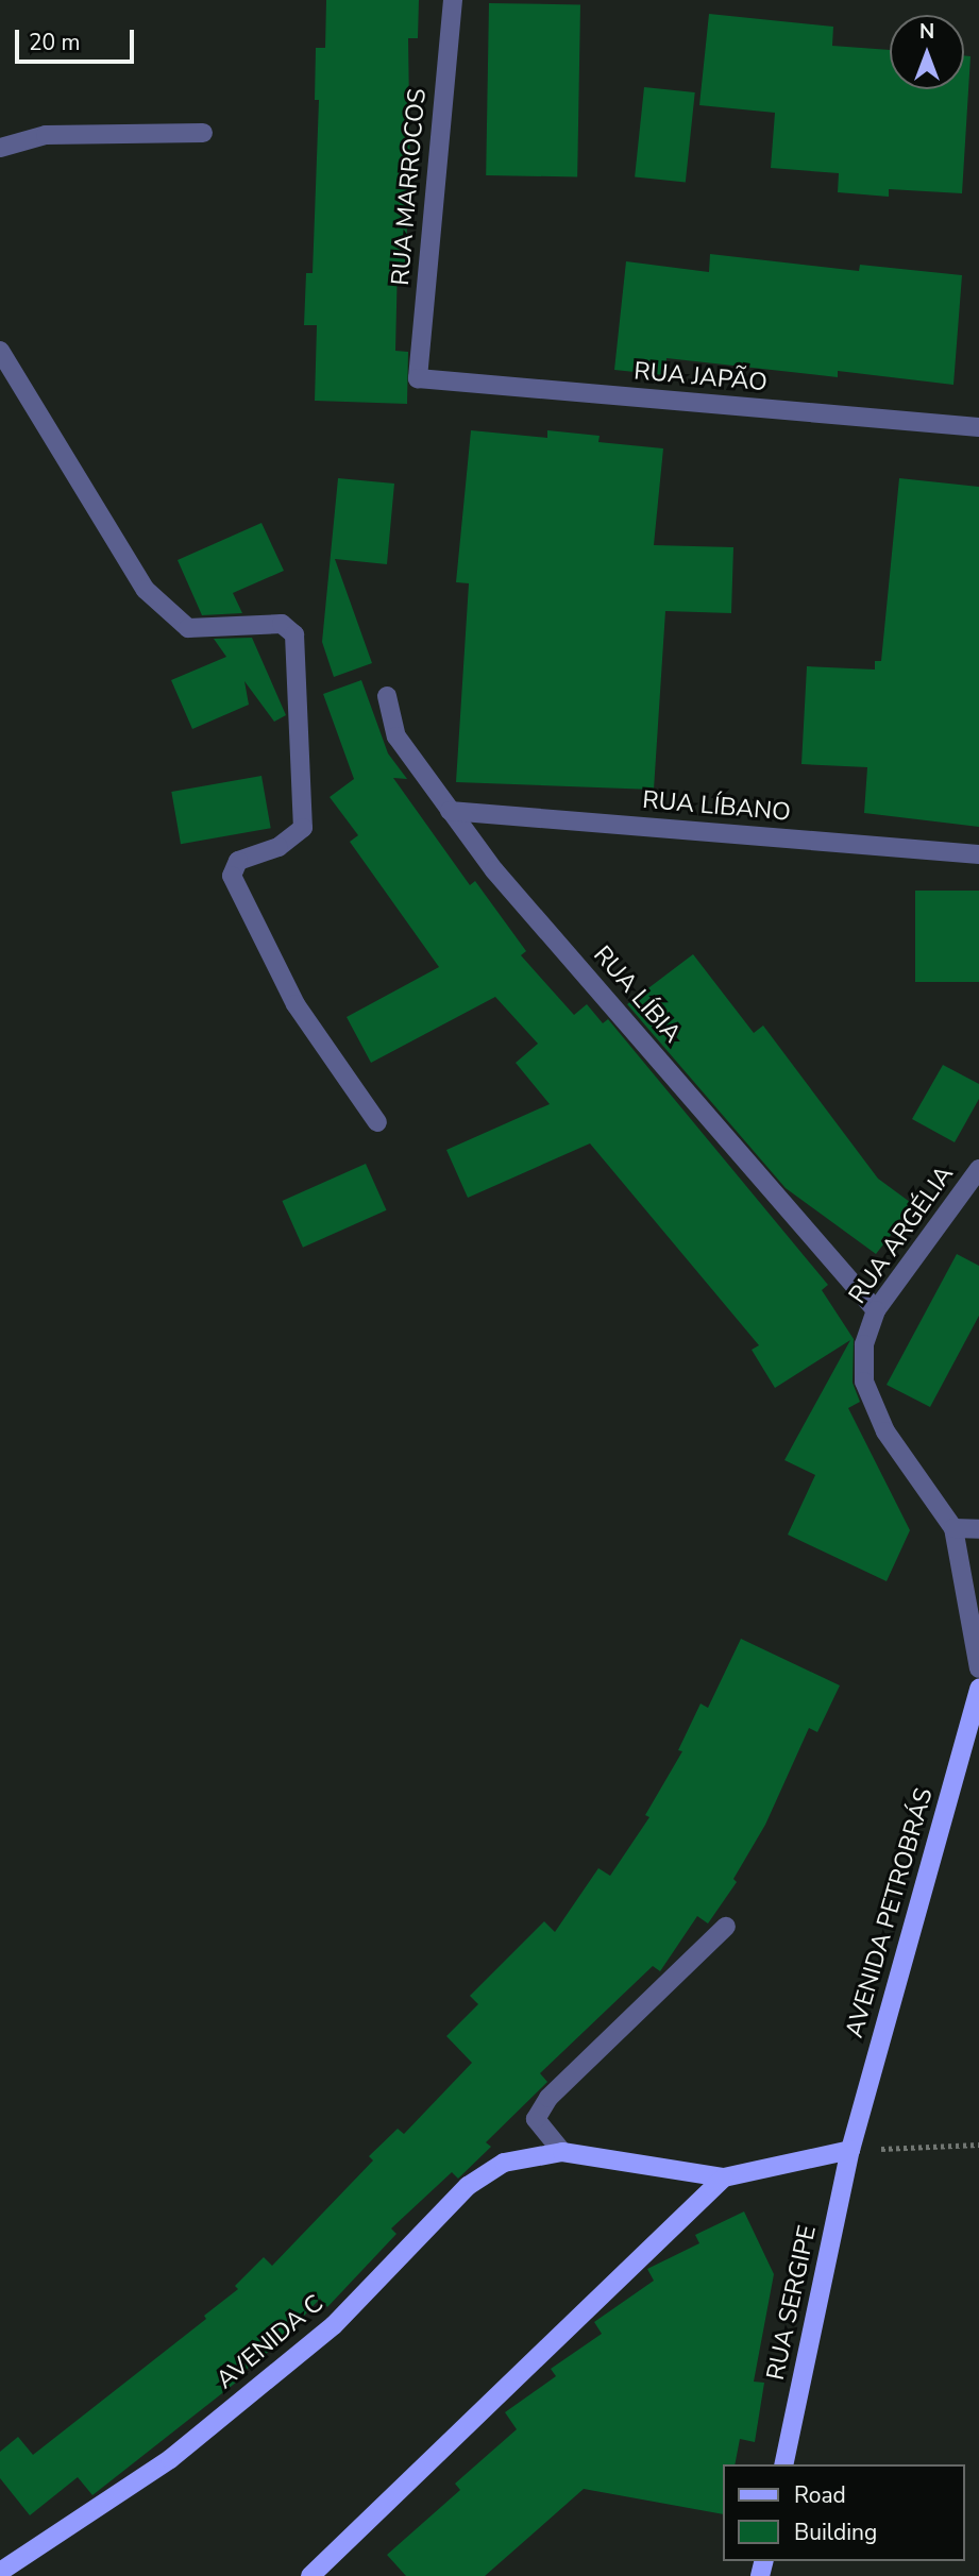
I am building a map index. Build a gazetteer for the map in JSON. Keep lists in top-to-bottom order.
{
  "streets": {
    "main road": ["AVENIDA PETROBRÁS", "RUA SERGIPE", "AVENIDA C"],
    "street": [
      "RUA MARROCOS",
      "RUA JAPÃO",
      "RUA LÍBANO",
      "RUA LÍBIA",
      "RUA ARGÉLIA"
    ]
  },
  "crossings": [
    ["RUA MARROCOS", "RUA JAPÃO"],
    ["RUA LÍBANO", "RUA LÍBIA"],
    ["RUA LÍBIA", "RUA ARGÉLIA"],
    ["AVENIDA PETROBRÁS", "RUA SERGIPE"],
    ["AVENIDA PETROBRÁS", "AVENIDA C"],
    ["RUA SERGIPE", "AVENIDA C"]
  ],
  "legend": ["Road", "Building"],
  "scale_bar": "20 m",
  "north": "top"
}
